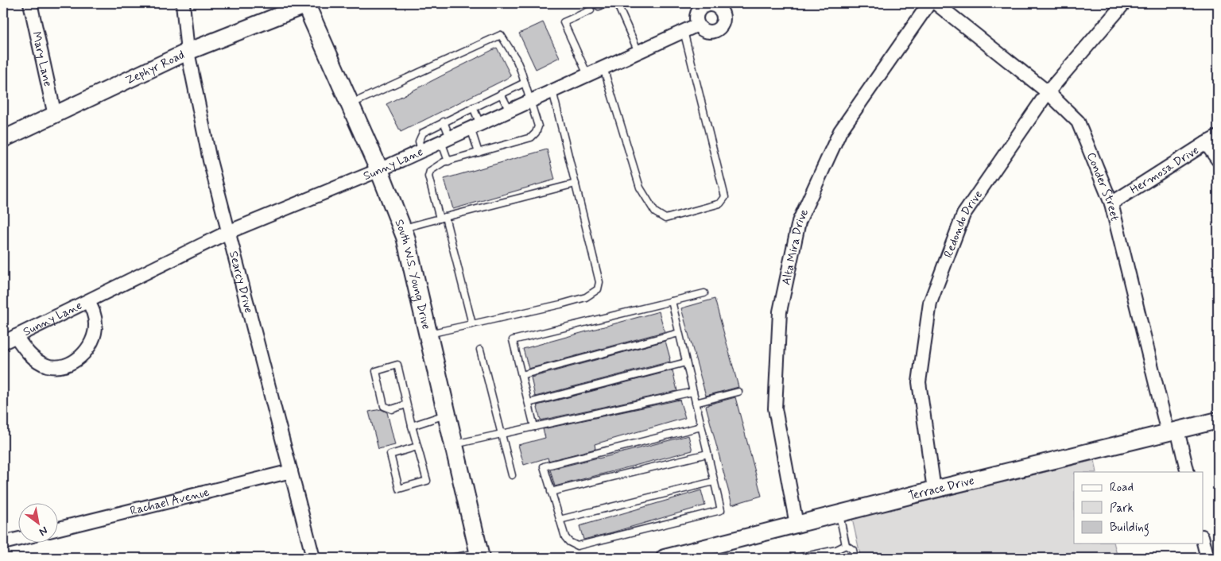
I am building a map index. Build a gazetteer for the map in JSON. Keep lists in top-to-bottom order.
{
  "streets": {
    "main road": ["South W.S. Young Drive"],
    "street": [
      "Mary Lane",
      "Zephyr Road",
      "Sunny Lane",
      "Hermosa Drive",
      "Conder Street",
      "Redondo Drive",
      "Alta Mira Drive",
      "Searcy Drive",
      "Terrace Drive",
      "Rachael Avenue"
    ]
  },
  "crossings": [
    ["Mary Lane", "Zephyr Road"],
    ["Zephyr Road", "South W.S. Young Drive"],
    ["Zephyr Road", "Searcy Drive"],
    ["Sunny Lane", "South W.S. Young Drive"],
    ["Sunny Lane", "Searcy Drive"],
    ["Hermosa Drive", "Conder Street"],
    ["Conder Street", "Redondo Drive"],
    ["Conder Street", "Terrace Drive"],
    ["Redondo Drive", "Terrace Drive"],
    ["Alta Mira Drive", "Terrace Drive"],
    ["Searcy Drive", "Rachael Avenue"]
  ],
  "legend": ["Road", "Park", "Building"],
  "north": "bottom right"
}
